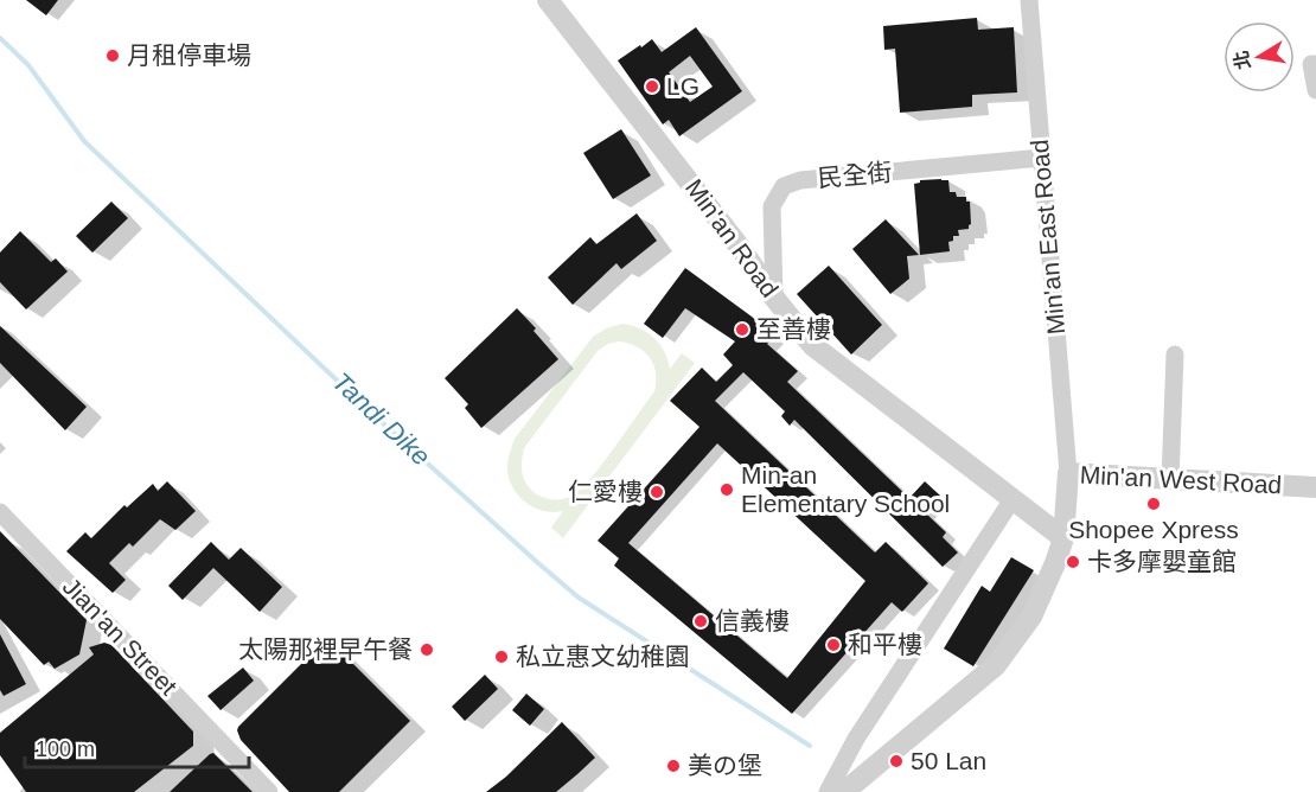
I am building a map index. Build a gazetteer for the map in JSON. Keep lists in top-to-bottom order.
{
  "streets": {
    "street": [
      "民全街",
      "Min'an East Road",
      "Min'an Road",
      "Min'an West Road",
      "Jian'an Street"
    ]
  },
  "crossings": [
    ["民全街", "Min'an East Road"],
    ["民全街", "Min'an Road"],
    ["Min'an East Road", "Min'an West Road"],
    ["Min'an Road", "Min'an West Road"]
  ],
  "water": ["Tandi Dike"],
  "places": [
    "月租停車場",
    "LG",
    "至善樓",
    "Min-an Elementary School",
    "仁愛樓",
    "Shopee Xpress",
    "卡多摩嬰童館",
    "信義樓",
    "和平樓",
    "太陽那裡早午餐",
    "私立惠文幼稚園",
    "50 Lan",
    "美の堡"
  ],
  "scale_bar": "100 m",
  "north": "left"
}
